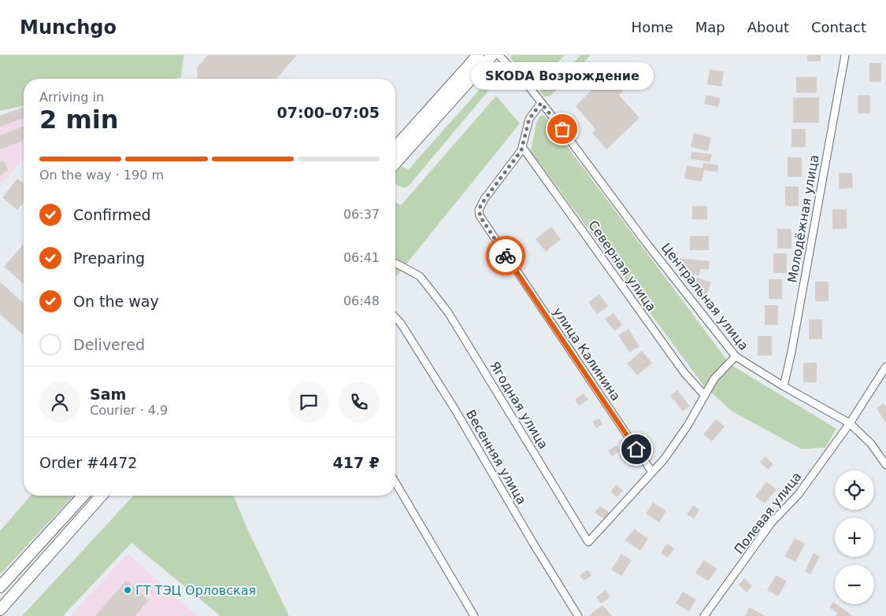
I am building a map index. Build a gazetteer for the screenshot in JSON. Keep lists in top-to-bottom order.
{
  "streets": {
    "street": [
      "Молодёжная улица",
      "Северная улица",
      "Центральная улица",
      "улица Калинина",
      "Ягодная улица",
      "Весенняя улица",
      "Полевая улица"
    ]
  },
  "crossings": [
    ["Молодёжная улица", "Центральная улица"],
    ["Северная улица", "улица Калинина"],
    ["Центральная улица", "Полевая улица"],
    ["улица Калинина", "Ягодная улица"]
  ],
  "places": ["SKODA Возрождение", "ГТ ТЭЦ Орловская"],
  "page": {
    "header": "Munchgo",
    "nav": [
      "Home",
      "Map",
      "About",
      "Contact"
    ],
    "bubble": "SKODA Возрождение",
    "heading": ["2 min", "Arriving in", "07:00–07:05"],
    "panel": [
      "Sam",
      "Courier · 4.9",
      "Order #4472",
      "417 ₽"
    ],
    "bar": "On the way · 190 m",
    "list": [
      ["Confirmed", "06:37"],
      ["Preparing", "06:41"],
      ["On the way", "06:48"],
      "Delivered"
    ],
    "map_buttons": ["+", "−"]
  }
}
